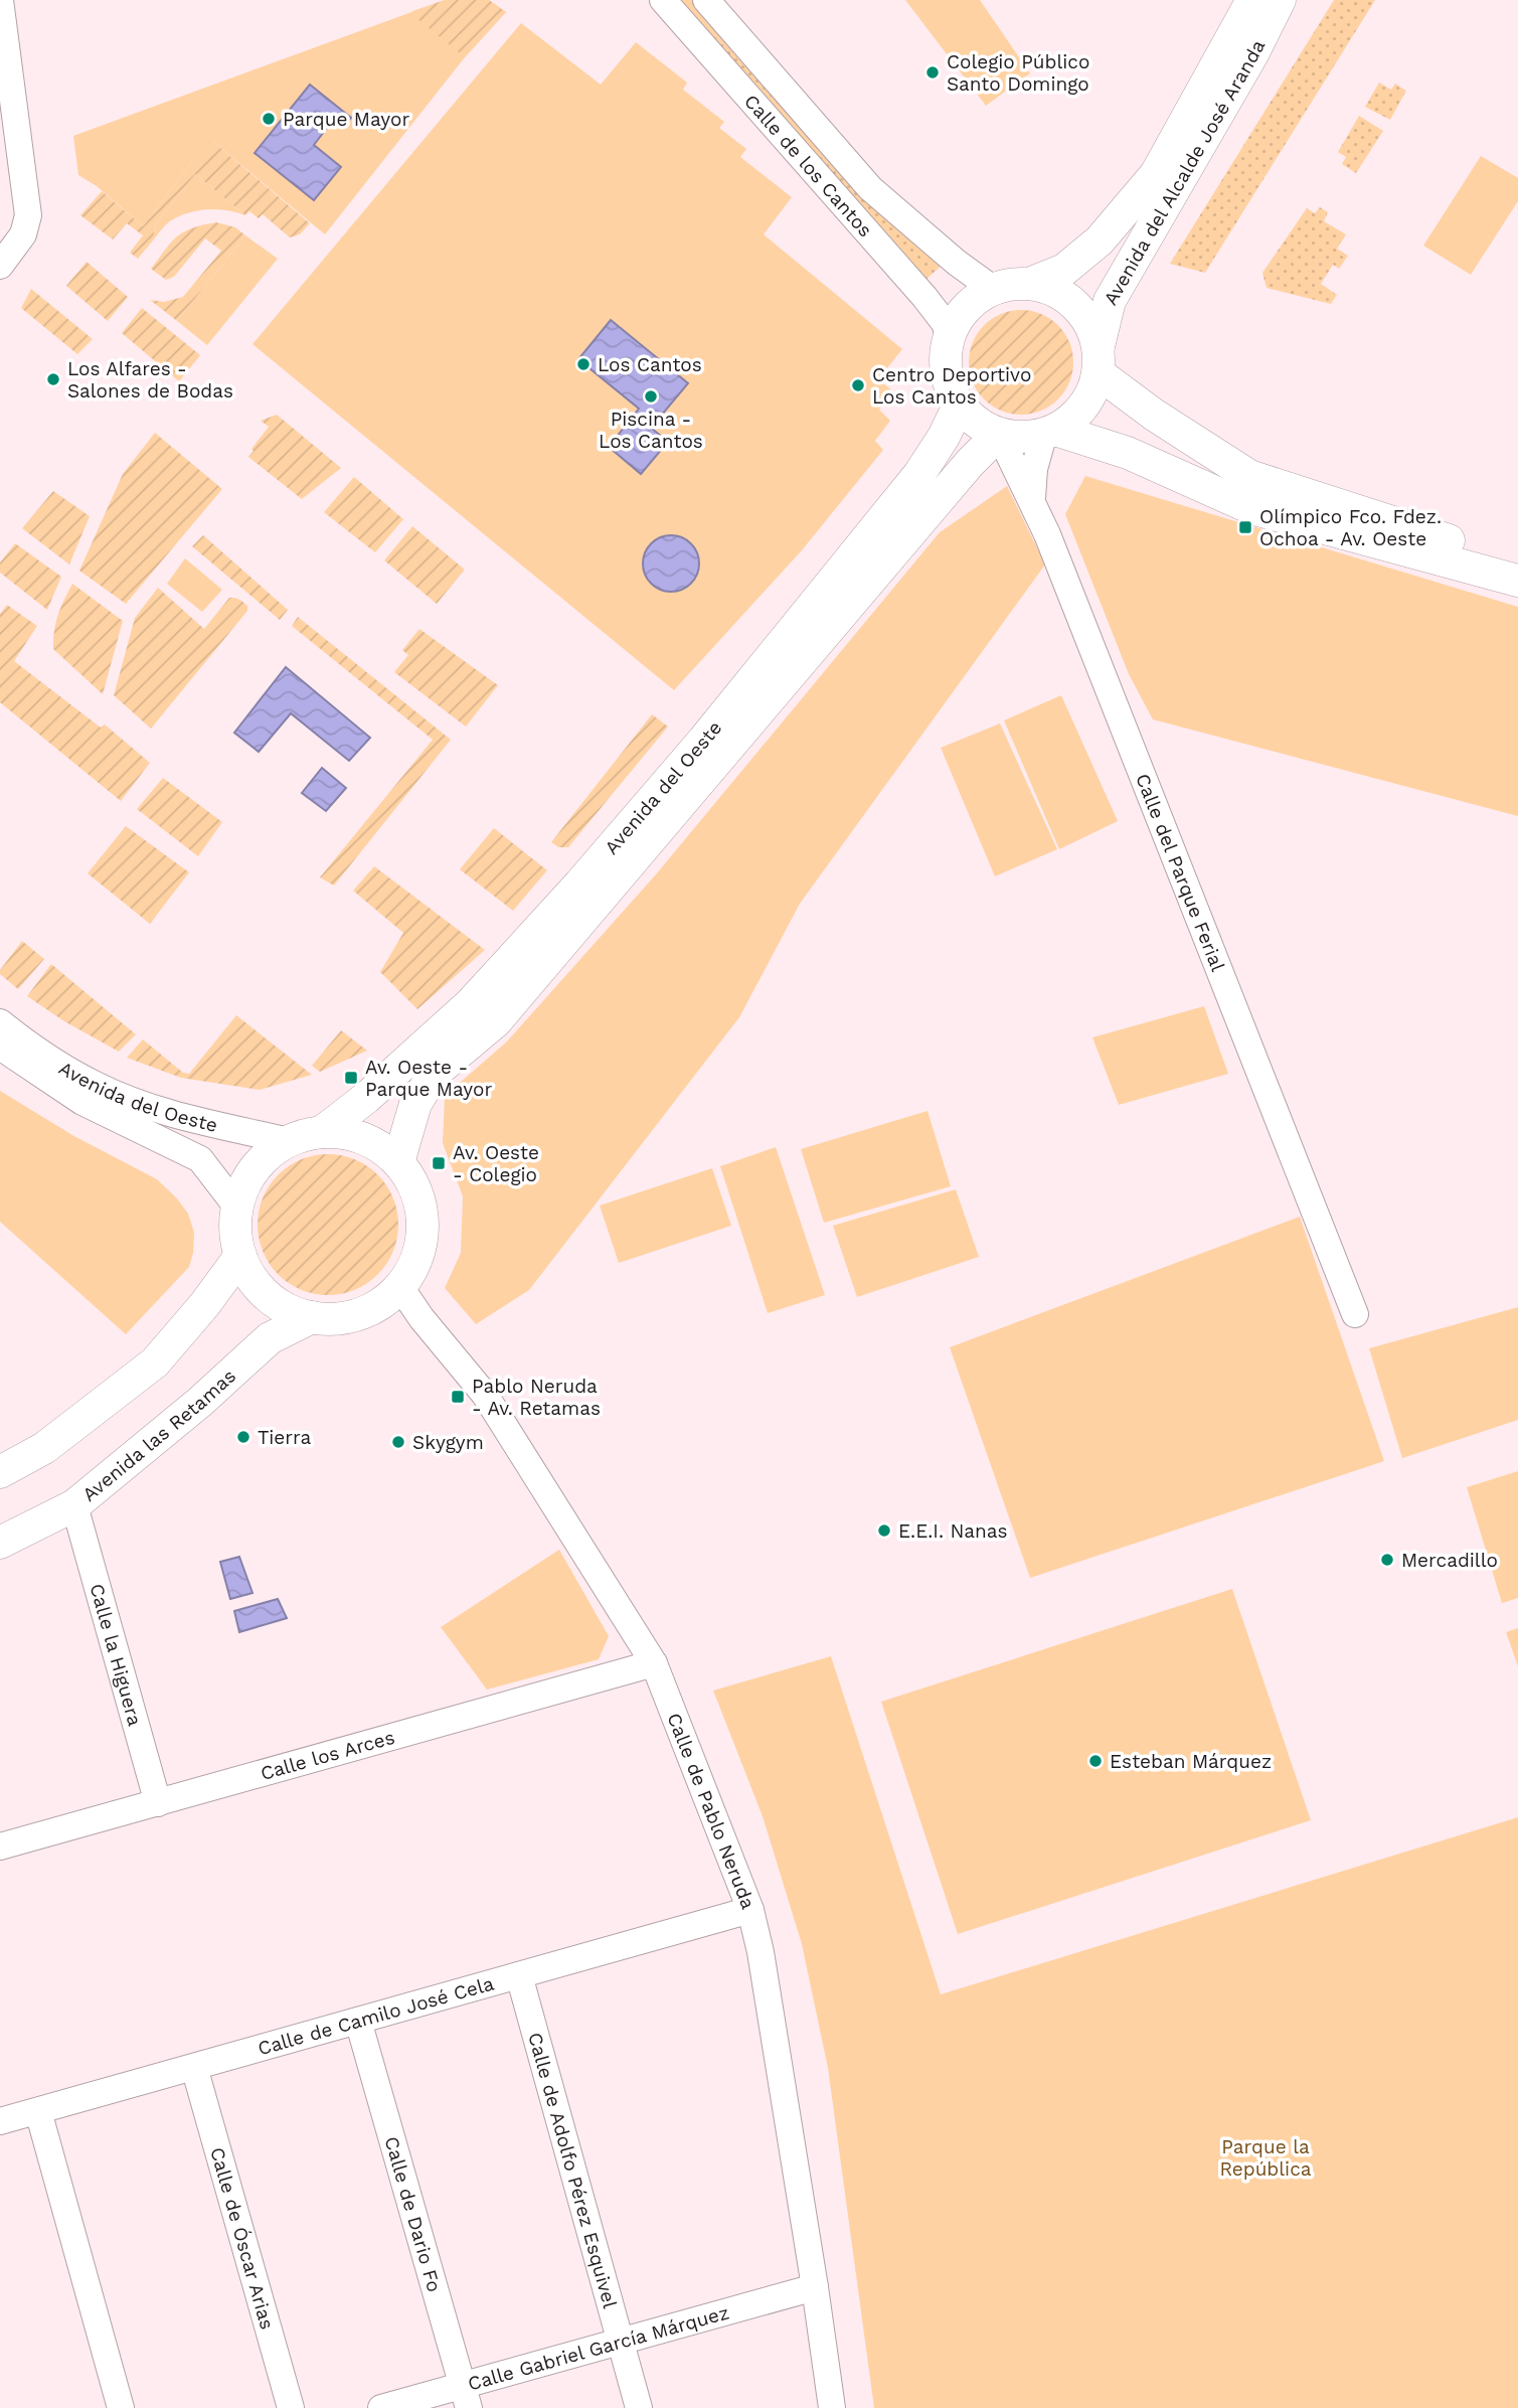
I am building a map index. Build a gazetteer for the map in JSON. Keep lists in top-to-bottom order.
{
  "streets": {
    "street": [
      "Calle de los Cantos",
      "Avenida del Alcalde José Aranda",
      "Avenida del Oeste",
      "Calle del Parque Ferial",
      "Avenida las Retamas",
      "Calle la Higuera",
      "Calle los Arces",
      "Calle de Pablo Neruda",
      "Calle de Camilo José Cela",
      "Calle de Adolfo Pérez Esquivel",
      "Calle de Dario Fo",
      "Calle de Óscar Arias",
      "Calle Gabriel García Márquez"
    ]
  },
  "crossings": [
    ["Calle de los Cantos", "Avenida del Alcalde José Aranda"],
    ["Calle de los Cantos", "Avenida del Oeste"],
    ["Calle de los Cantos", "Calle del Parque Ferial"],
    ["Avenida del Alcalde José Aranda", "Avenida del Oeste"],
    ["Avenida del Alcalde José Aranda", "Calle del Parque Ferial"],
    ["Avenida del Oeste", "Calle del Parque Ferial"],
    ["Avenida del Oeste", "Avenida las Retamas"],
    ["Avenida del Oeste", "Calle de Pablo Neruda"],
    ["Avenida las Retamas", "Calle la Higuera"],
    ["Avenida las Retamas", "Calle de Pablo Neruda"],
    ["Calle la Higuera", "Calle los Arces"],
    ["Calle los Arces", "Calle de Pablo Neruda"],
    ["Calle de Pablo Neruda", "Calle de Camilo José Cela"],
    ["Calle de Pablo Neruda", "Calle Gabriel García Márquez"],
    ["Calle de Camilo José Cela", "Calle de Adolfo Pérez Esquivel"],
    ["Calle de Camilo José Cela", "Calle de Dario Fo"],
    ["Calle de Camilo José Cela", "Calle de Óscar Arias"],
    ["Calle de Adolfo Pérez Esquivel", "Calle Gabriel García Márquez"],
    ["Calle de Dario Fo", "Calle Gabriel García Márquez"]
  ],
  "parks": ["Parque la República"],
  "places": {
    "other": [
      "Colegio Público Santo Domingo",
      "Parque Mayor",
      "Los Cantos",
      "Los Alfares - Salones de Bodas",
      "Centro Deportivo Los Cantos",
      "Piscina - Los Cantos",
      "Tierra",
      "Skygym",
      "E.E.I. Nanas",
      "Mercadillo",
      "Esteban Márquez"
    ],
    "transit": [
      "Olímpico Fco. Fdez. Ochoa - Av. Oeste",
      "Av. Oeste - Parque Mayor",
      "Av. Oeste - Colegio",
      "Pablo Neruda - Av. Retamas"
    ]
  }
}
